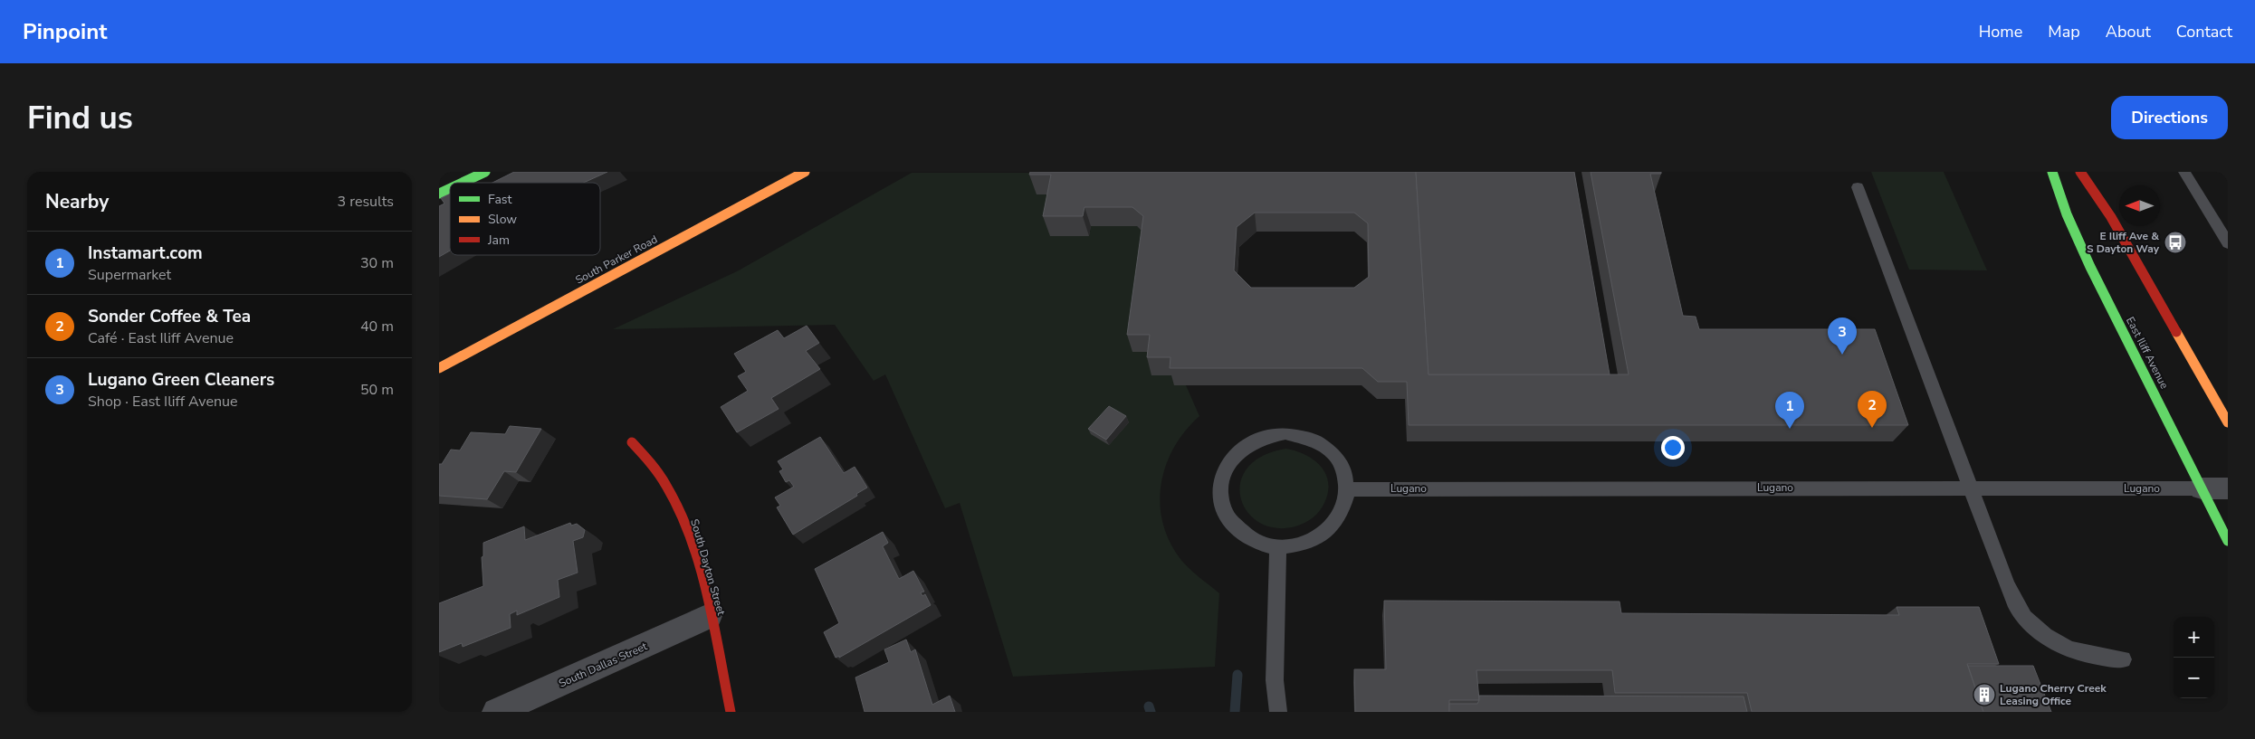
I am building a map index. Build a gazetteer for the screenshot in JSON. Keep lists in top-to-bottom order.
{
  "streets": {
    "main road": ["South Parker Road", "East Iliff Avenue", "South Dayton Street"],
    "street": ["South Dallas Street"],
    "lane": ["Lugano"]
  },
  "crossings": [
    ["East Iliff Avenue", "Lugano"],
    ["South Dayton Street", "South Dallas Street"]
  ],
  "places": {
    "bus stop": ["E Iliff Ave & S Dayton Way"],
    "building": ["Lugano Cherry Creek Leasing Office"]
  },
  "legend": ["Fast", "Slow", "Jam"],
  "north": "left",
  "page": {
    "header": "Pinpoint",
    "nav": [
      "Home",
      "Map",
      "About",
      "Contact"
    ],
    "buttons": "Directions",
    "title": "Find us",
    "heading": ["Nearby", "3 results"],
    "list": [
      {
        "mark": "1",
        "name": "Instamart.com",
        "note": "Supermarket",
        "value": "30 m"
      },
      {
        "mark": "2",
        "name": "Sonder Coffee & Tea",
        "note": "Café · East Iliff Avenue",
        "value": "40 m"
      },
      {
        "mark": "3",
        "name": "Lugano Green Cleaners",
        "note": "Shop · East Iliff Avenue",
        "value": "50 m"
      }
    ],
    "pins": ["3", "2", "1"],
    "map_buttons": ["+", "−"]
  }
}
